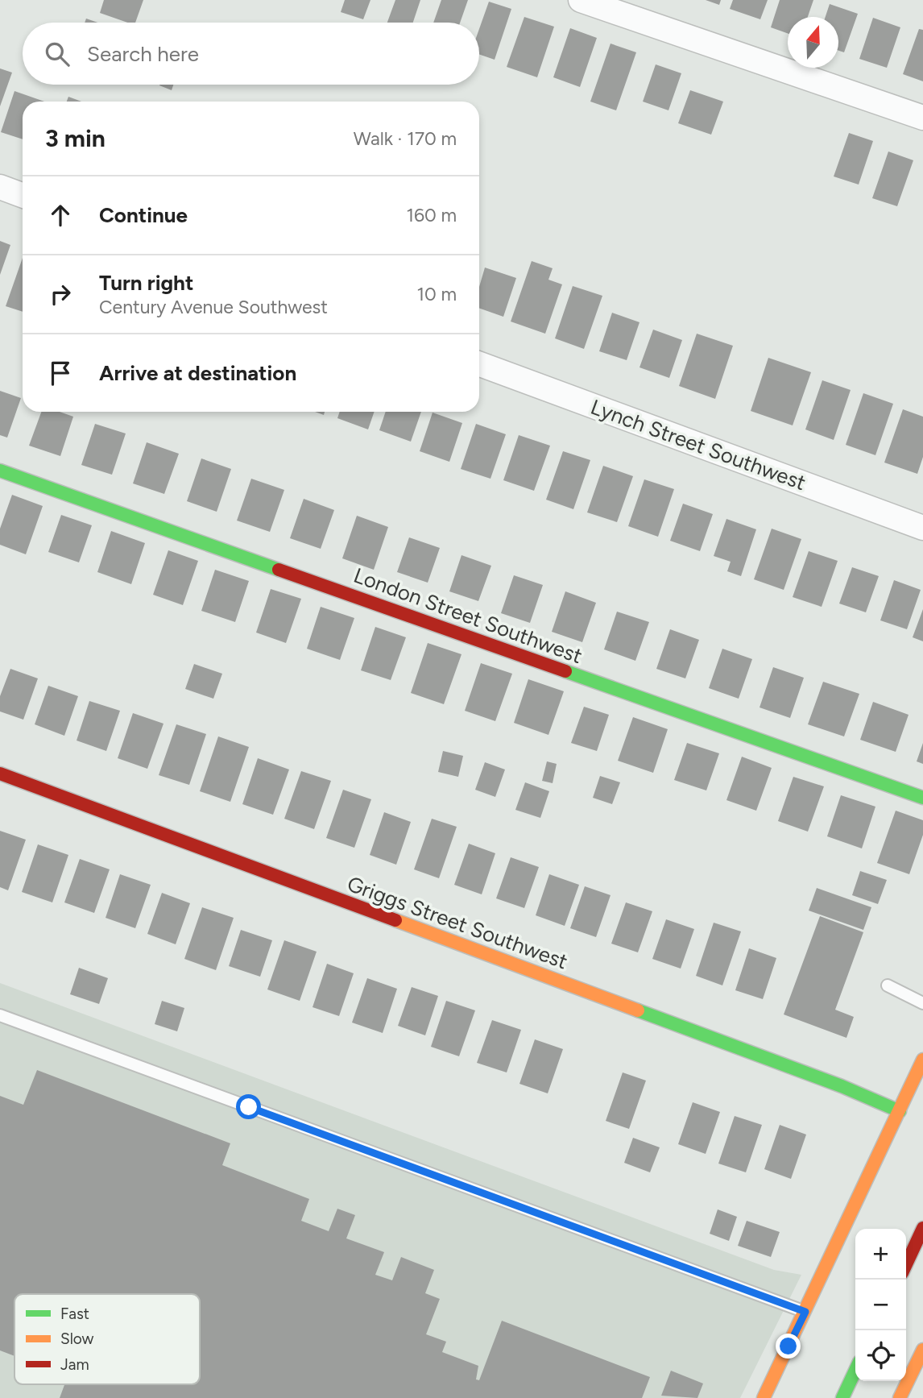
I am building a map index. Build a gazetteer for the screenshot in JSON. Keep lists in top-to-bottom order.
{
  "streets": {
    "main road": ["London Street Southwest", "Griggs Street Southwest"],
    "street": ["Lynch Street Southwest"]
  },
  "legend": ["Fast", "Slow", "Jam"],
  "north": "top",
  "page": {
    "search": "Search here",
    "heading": ["3 min", "Walk · 170 m"],
    "list": [
      ["Continue", "160 m"],
      ["Turn right", "Century Avenue Southwest", "10 m"],
      "Arrive at destination"
    ],
    "map_buttons": ["+", "−"]
  }
}
